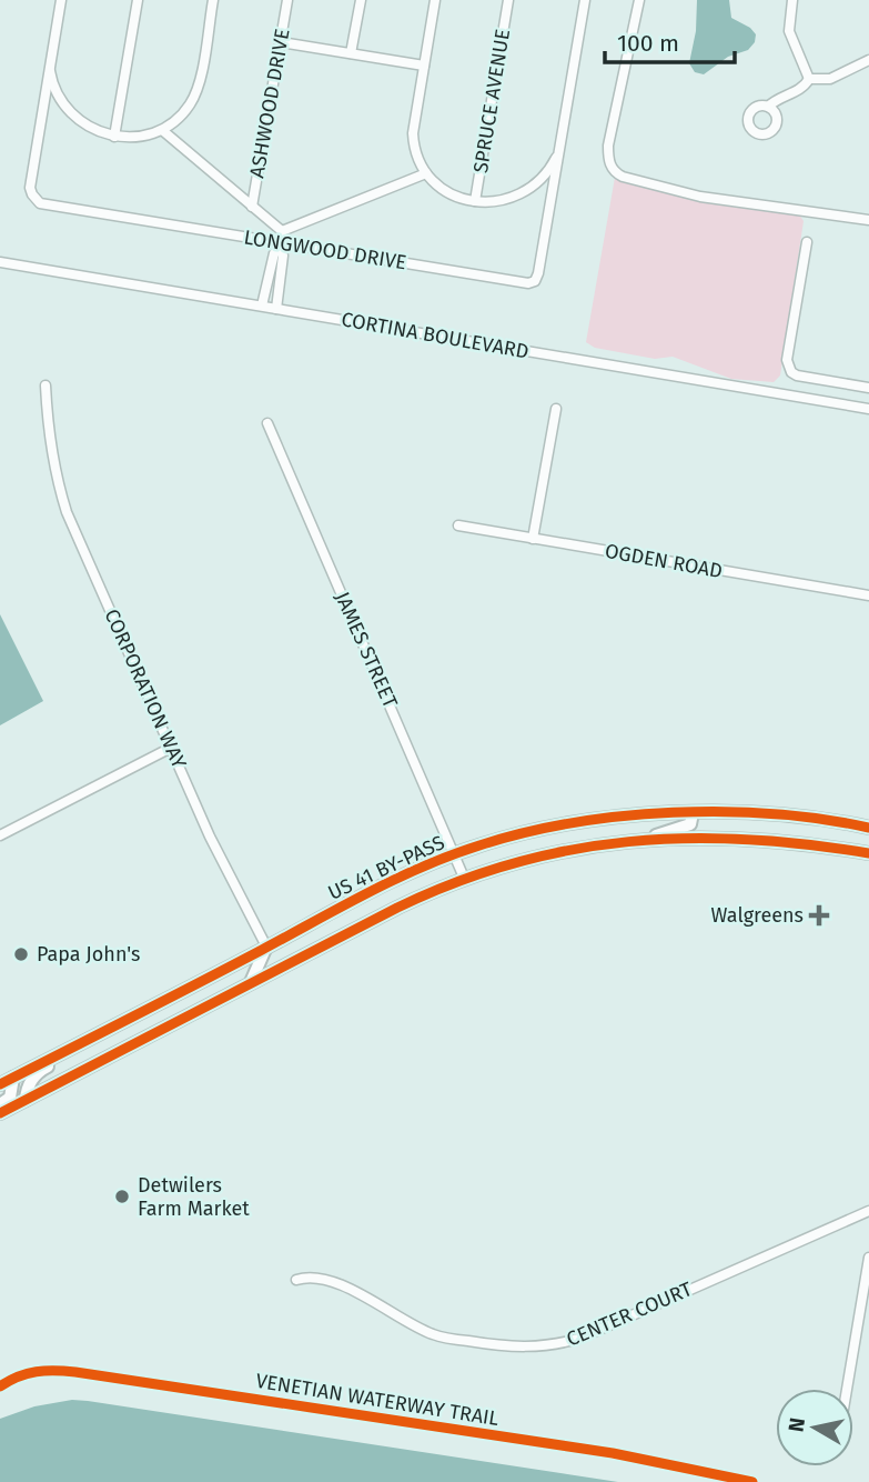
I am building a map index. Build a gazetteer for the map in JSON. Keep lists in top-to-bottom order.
{
  "streets": {
    "main road": ["US 41 BY-PASS"],
    "street": [
      "SPRUCE AVENUE",
      "ASHWOOD DRIVE",
      "LONGWOOD DRIVE",
      "CORTINA BOULEVARD",
      "OGDEN ROAD",
      "JAMES STREET",
      "CORPORATION WAY",
      "CENTER COURT"
    ],
    "cycle path": ["VENETIAN WATERWAY TRAIL"]
  },
  "crossings": [
    ["JAMES STREET", "US 41 BY-PASS"],
    ["CORPORATION WAY", "US 41 BY-PASS"]
  ],
  "places": {
    "health": ["Walgreens"],
    "other": ["Papa John's", "Detwilers Farm Market"]
  },
  "scale_bar": "100 m",
  "north": "left"
}
